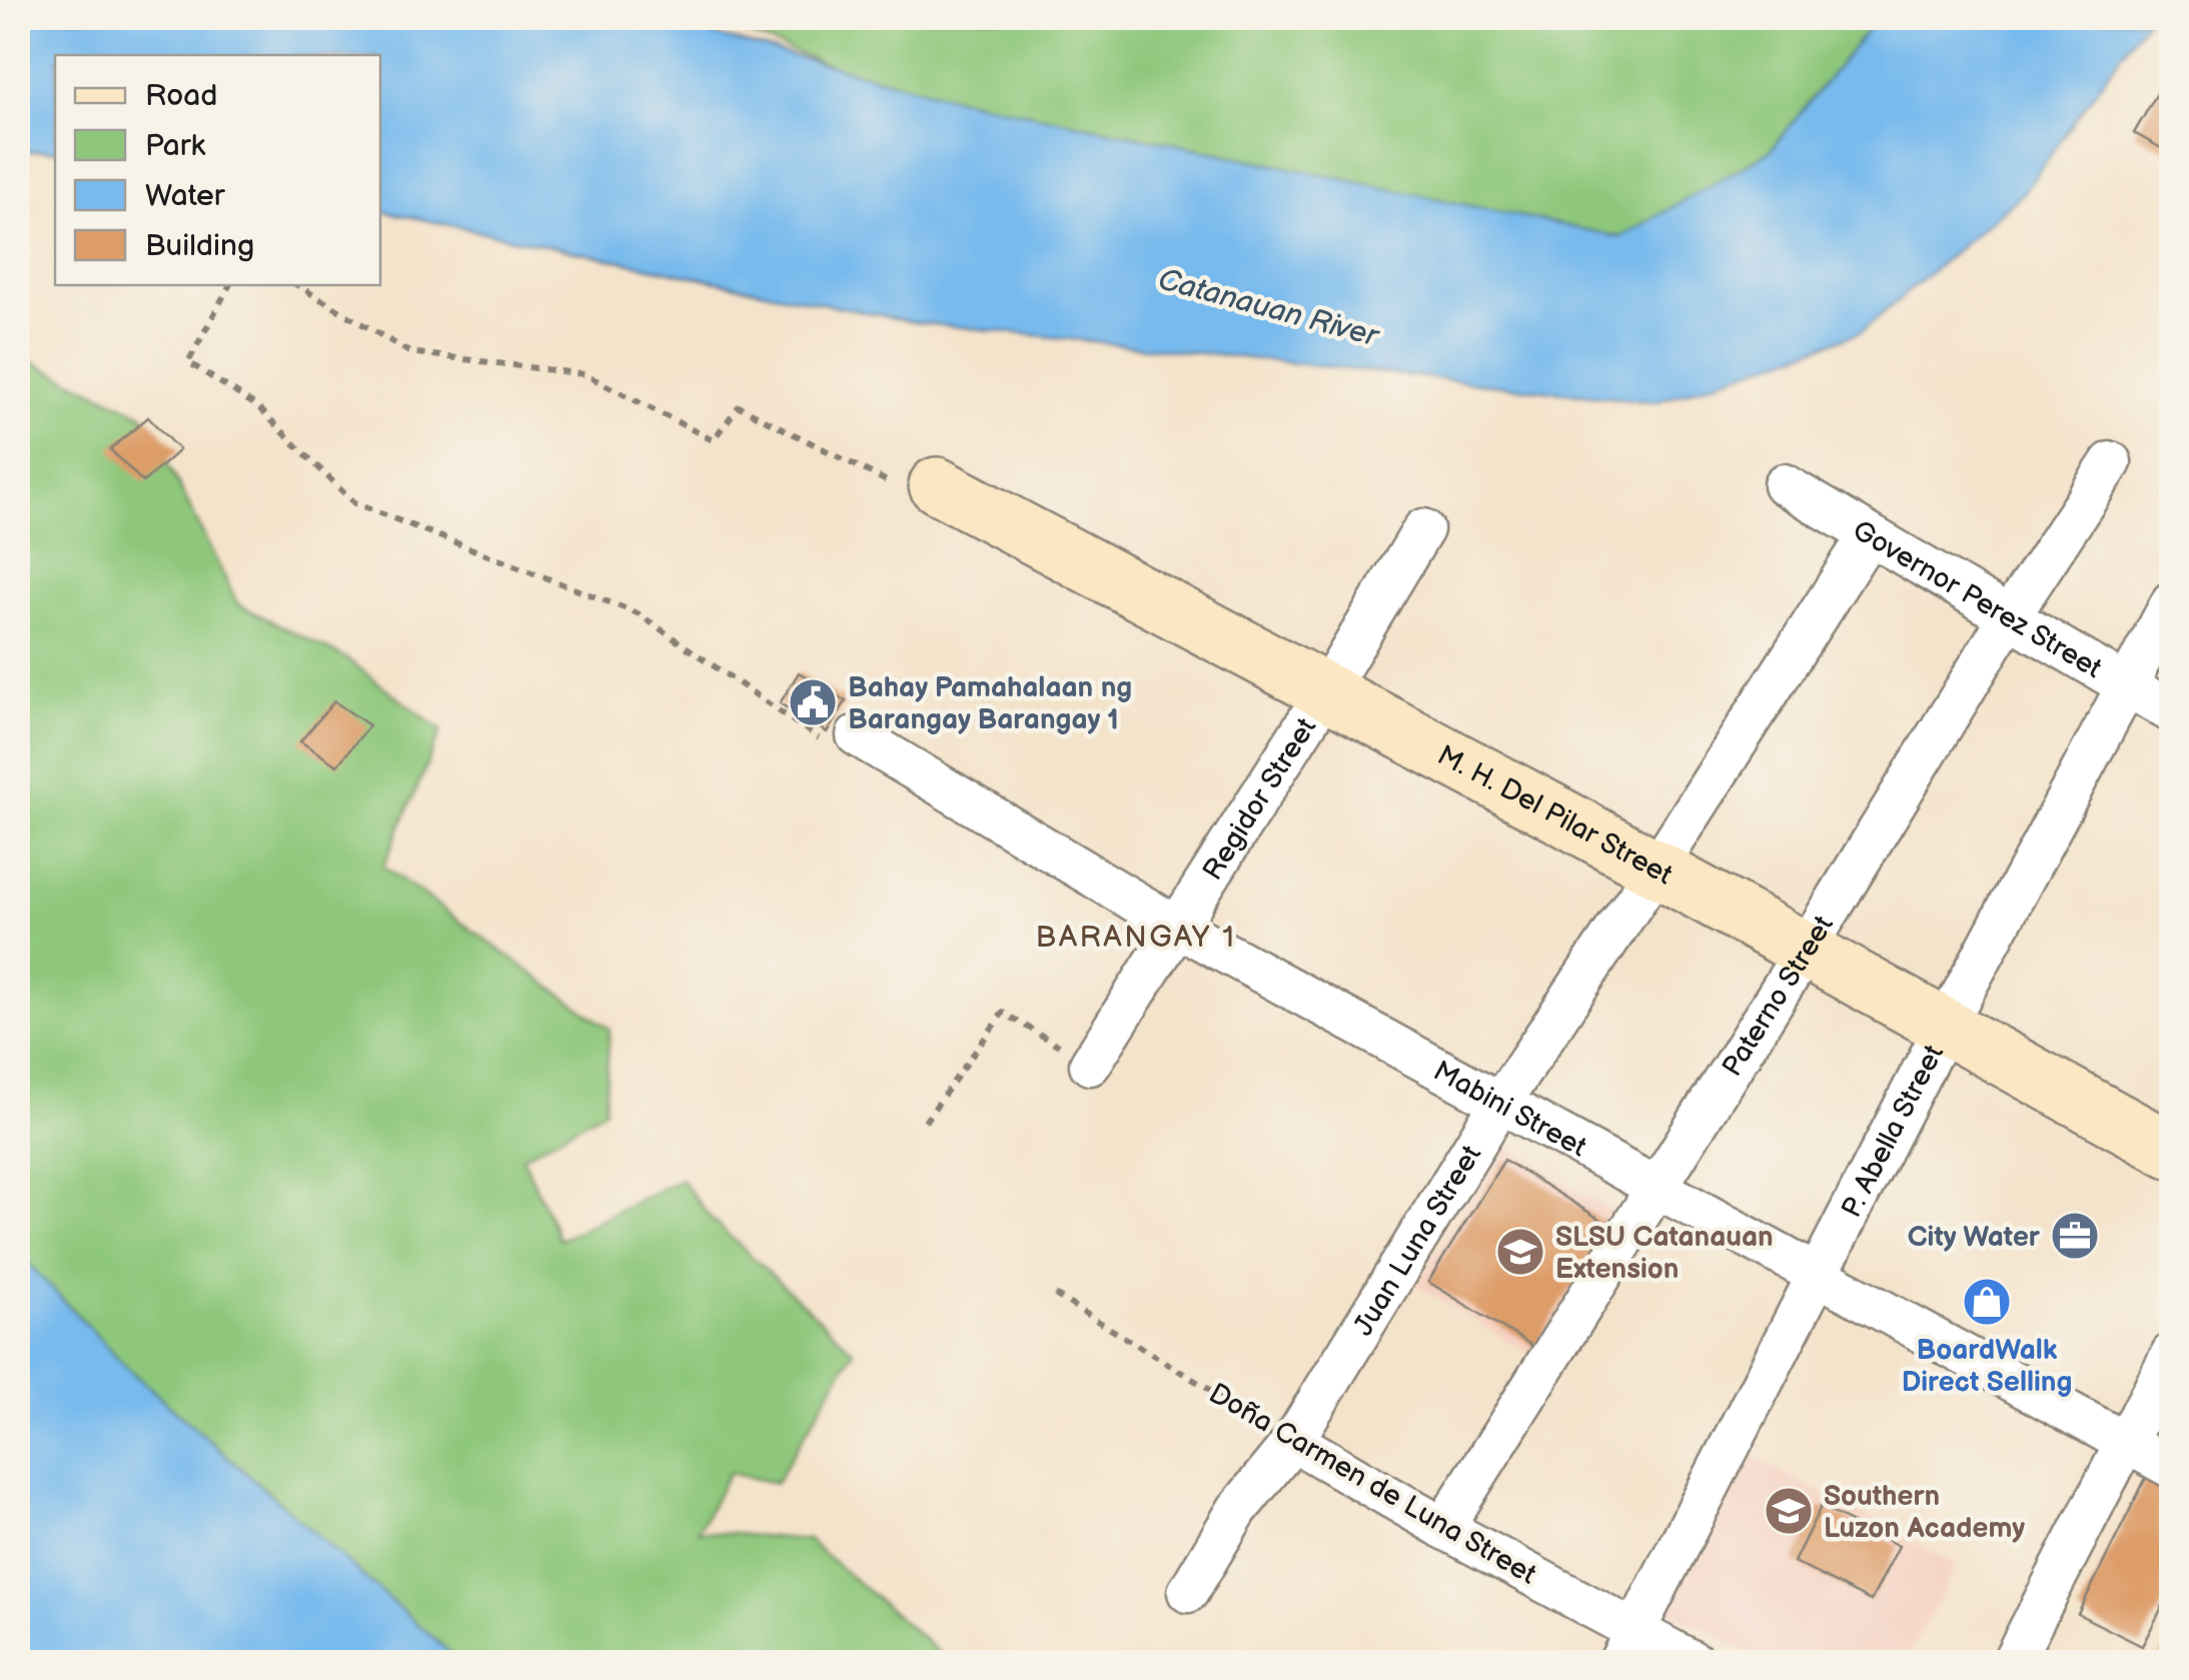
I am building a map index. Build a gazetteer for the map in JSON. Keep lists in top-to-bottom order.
{
  "streets": {
    "street": [
      "Governor Perez Street",
      "Regidor Street",
      "M. H. Del Pilar Street",
      "Paterno Street",
      "Mabini Street",
      "P. Abella Street",
      "Juan Luna Street",
      "Doña Carmen de Luna Street"
    ]
  },
  "crossings": [
    ["Governor Perez Street", "Paterno Street"],
    ["Governor Perez Street", "P. Abella Street"],
    ["Governor Perez Street", "Juan Luna Street"],
    ["Regidor Street", "M. H. Del Pilar Street"],
    ["Regidor Street", "Mabini Street"],
    ["M. H. Del Pilar Street", "Paterno Street"],
    ["M. H. Del Pilar Street", "P. Abella Street"],
    ["M. H. Del Pilar Street", "Juan Luna Street"],
    ["Paterno Street", "Mabini Street"],
    ["Paterno Street", "Doña Carmen de Luna Street"],
    ["Mabini Street", "P. Abella Street"],
    ["Mabini Street", "Juan Luna Street"],
    ["P. Abella Street", "Doña Carmen de Luna Street"],
    ["Juan Luna Street", "Doña Carmen de Luna Street"]
  ],
  "districts": ["BARANGAY 1"],
  "water": ["Catanauan River"],
  "places": {
    "public building": ["Bahay Pamahalaan ng Barangay Barangay 1"],
    "office": ["City Water"],
    "school or university": ["SLSU Catanauan Extension", "Southern Luzon Academy"],
    "shop": ["BoardWalk Direct Selling"]
  },
  "legend": [
    "Road",
    "Park",
    "Water",
    "Building"
  ]
}
